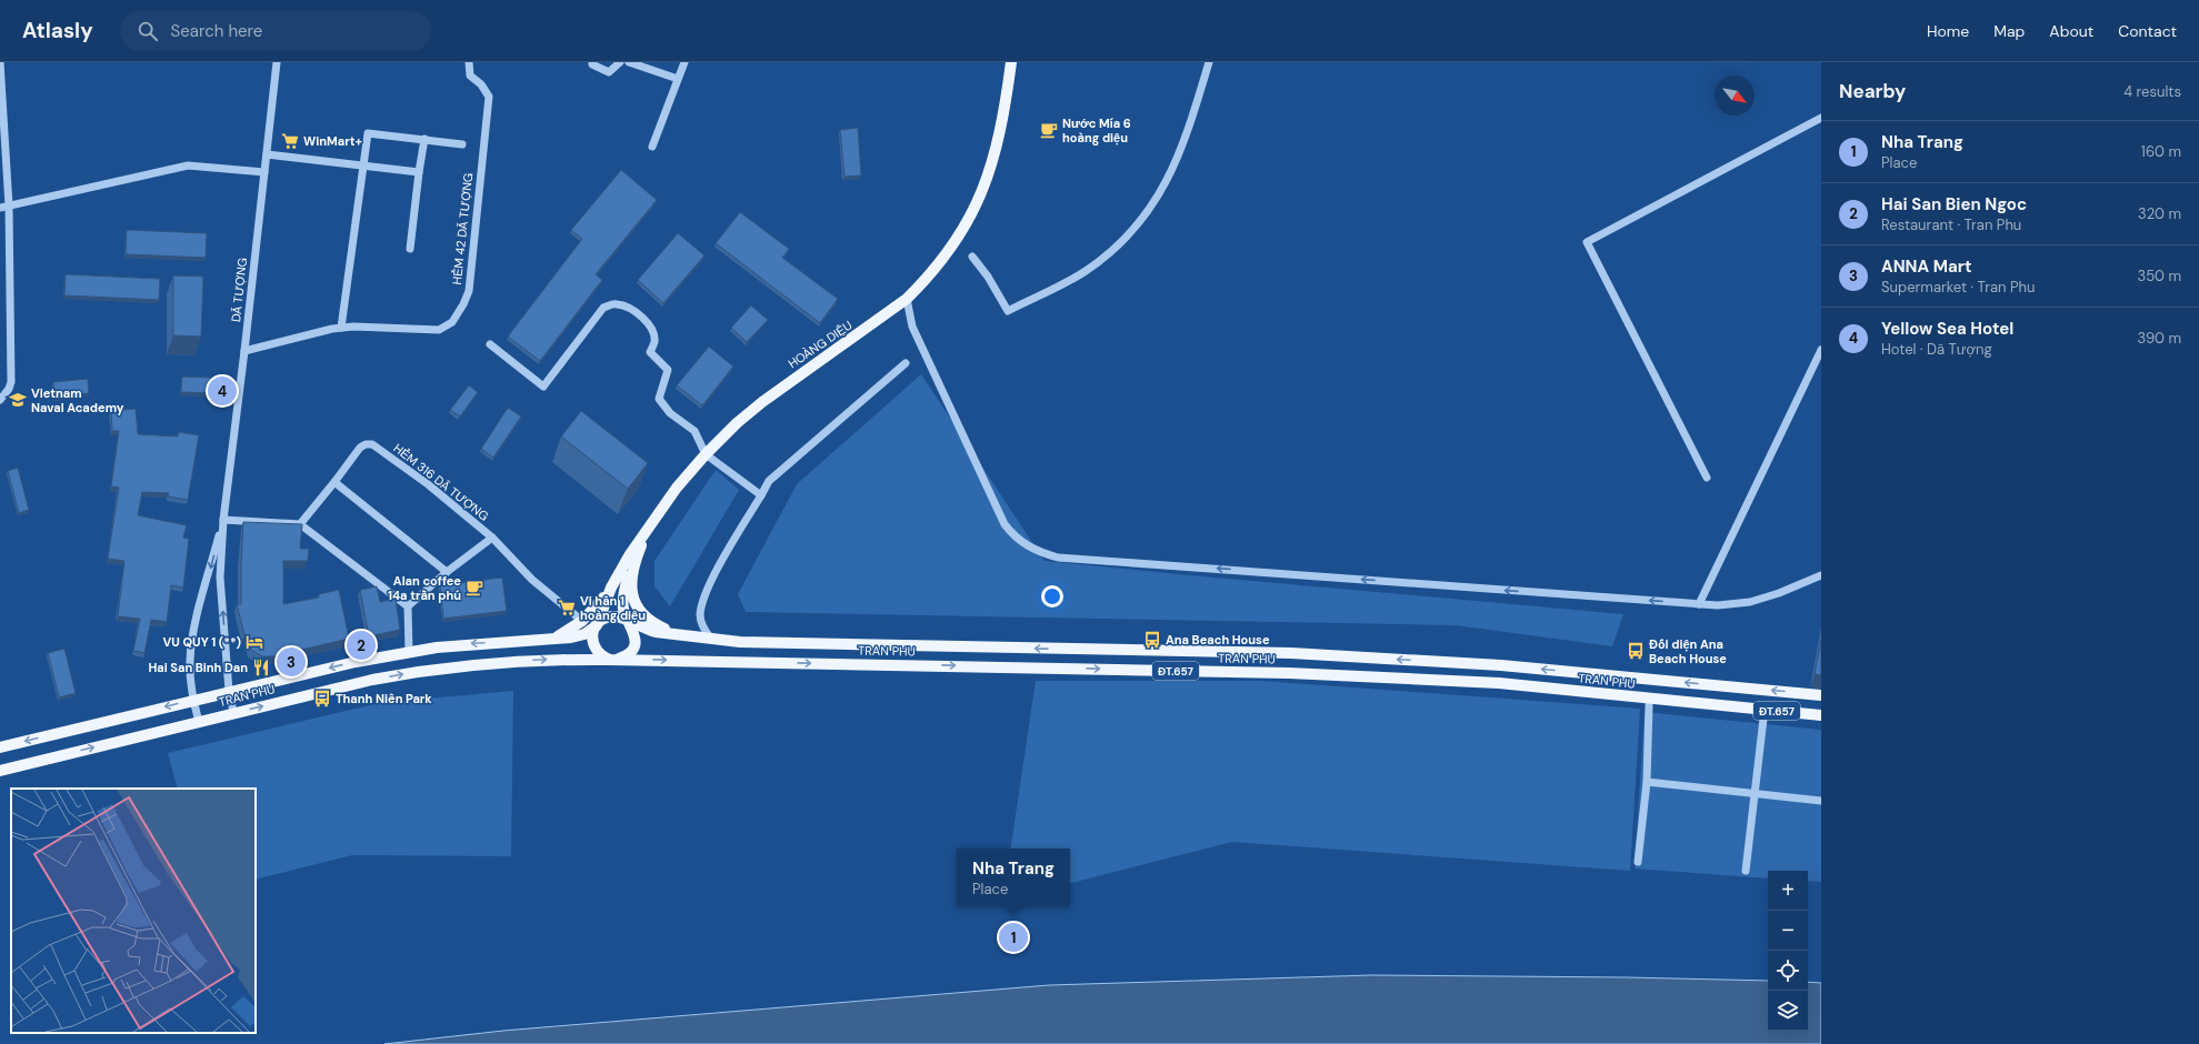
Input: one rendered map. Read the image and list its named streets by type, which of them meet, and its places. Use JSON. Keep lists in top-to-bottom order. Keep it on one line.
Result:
{"streets":{"main road":["HOÀNG DIỆU","TRAN PHU","ĐT.657"],"street":["HẺM 42 DÃ TƯỢNG","DÃ TƯỢNG","HẺM 316 DÃ TƯỢNG"]},"crossings":[["HẺM 42 DÃ TƯỢNG","DÃ TƯỢNG"],["DÃ TƯỢNG","TRAN PHU"],["HOÀNG DIỆU","TRAN PHU"],["HOÀNG DIỆU","ĐT.657"],["TRAN PHU","ĐT.657"]],"places":{"cafe":["Nước Mía 6 hoàng diệu","Alan coffee 14a trần phú"],"supermarket":["WinMart+","Vi hân 1 hoàng diệu"],"school or university":["Vietnam Naval Academy"],"bus stop":["Ana Beach House","Đối diện Ana Beach House","Thanh Niên Park"],"hotel":["VU QUY 1 (**)"],"restaurant":["Hai San Binh Dan"]},"north":"bottom right","page":{"header":"Atlasly","search":"Search here","nav":["Home","Map","About","Contact"],"heading":["Nearby","4 results"],"list":[{"mark":"1","name":"Nha Trang","note":"Place","value":"160 m"},{"mark":"2","name":"Hai San Bien Ngoc","note":"Restaurant · Tran Phu","value":"320 m"},{"mark":"3","name":"ANNA Mart","note":"Supermarket · Tran Phu","value":"350 m"},{"mark":"4","name":"Yellow Sea Hotel","note":"Hotel · Dã Tượng","value":"390 m"}],"pins":["4","2","3","1"],"popup":["Nha Trang","Place"],"map_buttons":["+","−"]}}
